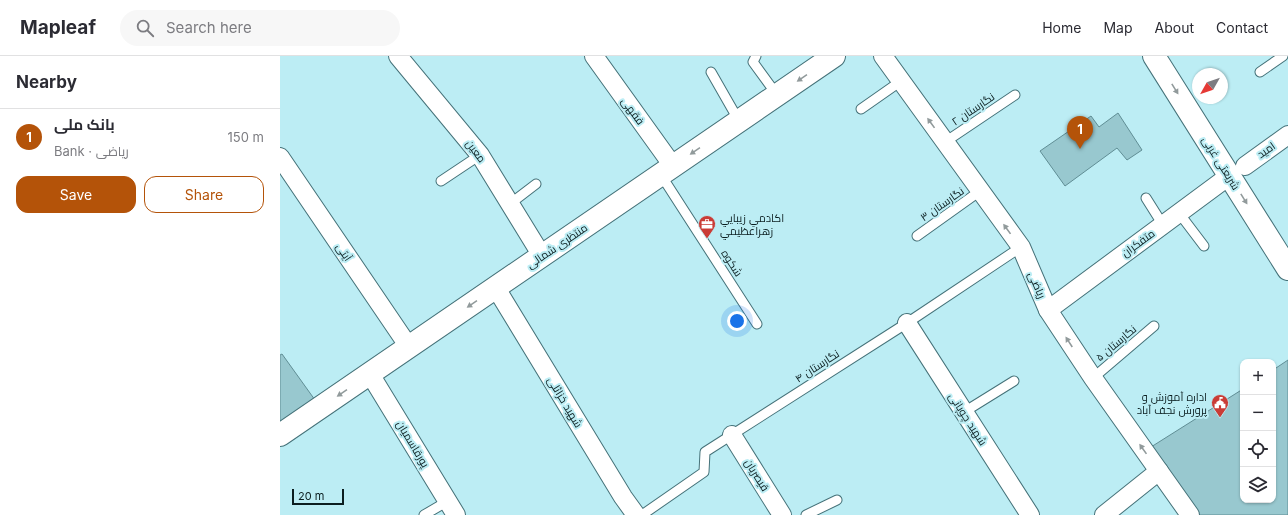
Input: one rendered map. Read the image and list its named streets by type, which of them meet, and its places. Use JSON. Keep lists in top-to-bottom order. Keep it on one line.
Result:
{"streets":{"main road":["شریعتی غربی","منتظری شمالی"],"street":["فقهی","امید","معین","متفکران","آیتی","ریاضی","شهید خزائلی","شهید چوپانی","پورقاسمیان","قیصریان"],"lane":["نگارستان ۲","نگارستان ۳","شکوه","نگارستان ۵","نگارستان ۴"]},"crossings":[["نگارستان ۲","ریاضی"],["فقهی","منتظری شمالی"],["فقهی","شکوه"],["امید","شریعتی غربی"],["امید","متفکران"],["معین","منتظری شمالی"],["شریعتی غربی","متفکران"],["نگارستان ۳","ریاضی"],["متفکران","ریاضی"],["منتظری شمالی","آیتی"],["منتظری شمالی","شکوه"],["منتظری شمالی","شهید خزائلی"],["منتظری شمالی","پورقاسمیان"],["ریاضی","نگارستان ۵"],["ریاضی","نگارستان ۴"],["نگارستان ۴","شهید چوپانی"],["نگارستان ۴","قیصریان"]],"one_way":["شریعتی غربی","منتظری شمالی","ریاضی"],"places":{"office":["اكادمي زيبايي زهراعظيمي"],"public building":["اداره آموزش و پرورش نجف آباد"]},"scale_bar":"20 m","north":"bottom left","page":{"header":"Mapleaf","search":"Search here","nav":["Home","Map","About","Contact"],"heading":"Nearby","list":[{"mark":"1","name":"بانک ملی","note":"Bank · ریاضی","value":"150 m"}],"pins":"1","buttons":["Save","Share"],"map_buttons":["+","−"],"scale":"20 m"}}
